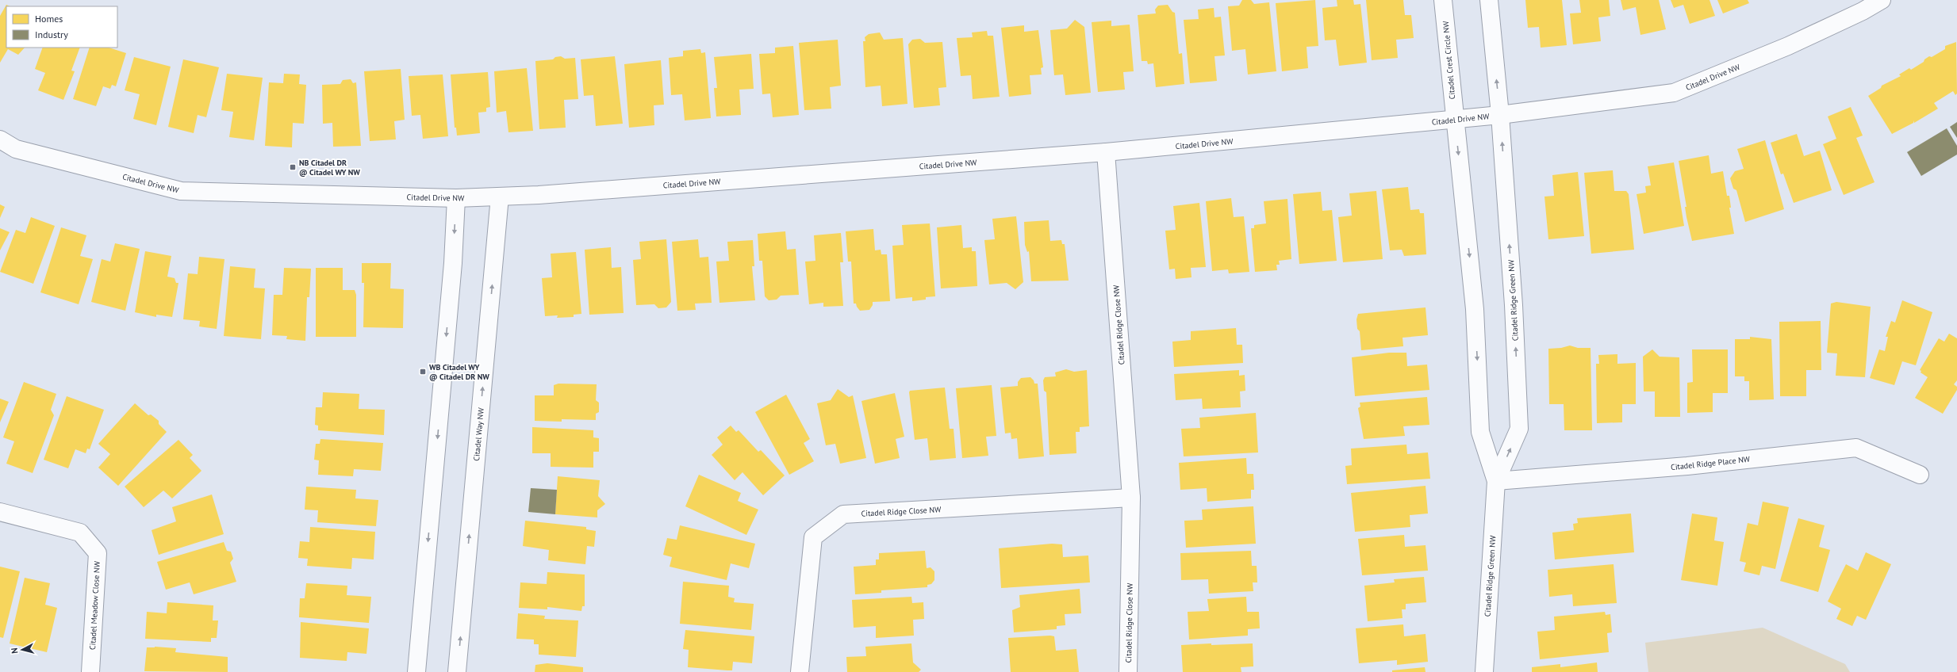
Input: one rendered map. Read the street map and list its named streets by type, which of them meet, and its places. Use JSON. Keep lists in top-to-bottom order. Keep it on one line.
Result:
{"streets":{"street":["Citadel Crest Circle NW","Citadel Drive NW","Citadel Ridge Green NW","Citadel Ridge Close NW","Citadel Way NW","Citadel Ridge Place NW","Citadel Meadow Close NW"]},"crossings":[["Citadel Crest Circle NW","Citadel Drive NW"],["Citadel Crest Circle NW","Citadel Ridge Green NW"],["Citadel Drive NW","Citadel Ridge Green NW"],["Citadel Drive NW","Citadel Ridge Close NW"],["Citadel Drive NW","Citadel Way NW"],["Citadel Ridge Green NW","Citadel Ridge Place NW"]],"places":{"transit":["NB Citadel DR @ Citadel WY NW","WB Citadel WY @ Citadel DR NW"]},"legend":["Homes","Industry"],"north":"left"}
